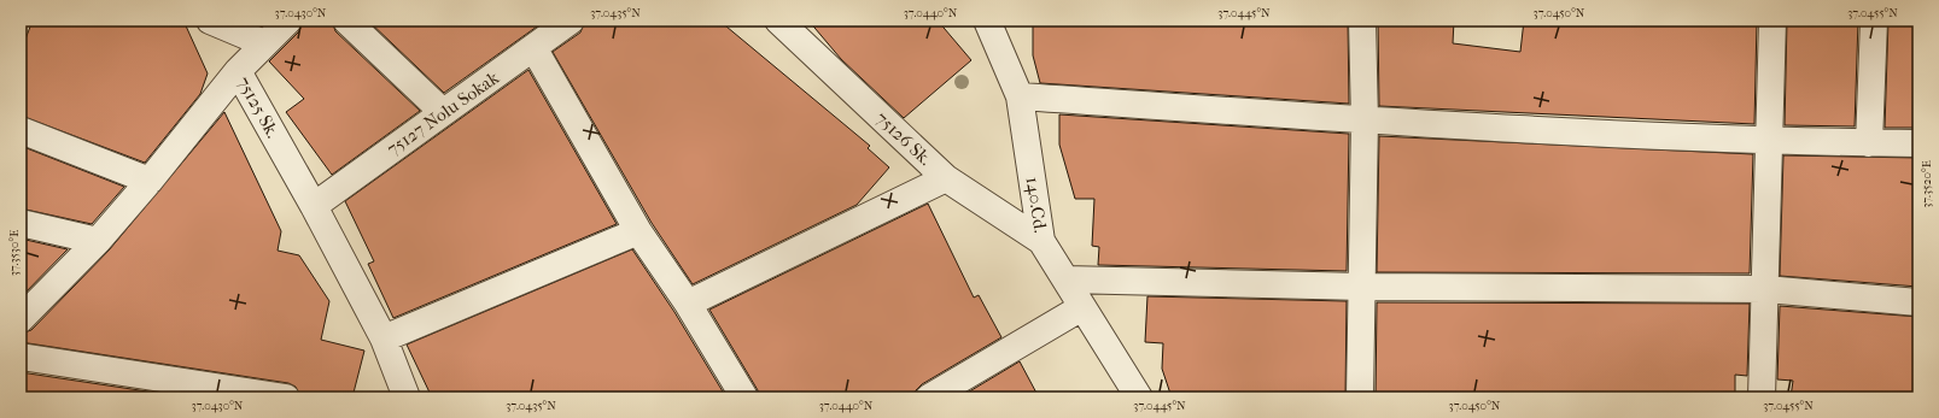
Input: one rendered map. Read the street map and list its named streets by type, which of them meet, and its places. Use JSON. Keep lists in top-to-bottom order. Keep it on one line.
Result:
{"streets":{"street":["75125 Sk.","75127 Nolu Sokak","75126 Sk.","140.Cd."]},"crossings":[["75125 Sk.","75127 Nolu Sokak"],["75126 Sk.","140.Cd."]],"coordinates":["37.0430°N","37.0435°N","37.0440°N","37.0445°N","37.0450°N","37.0455°N","37.3520°E","37.3530°E"]}
